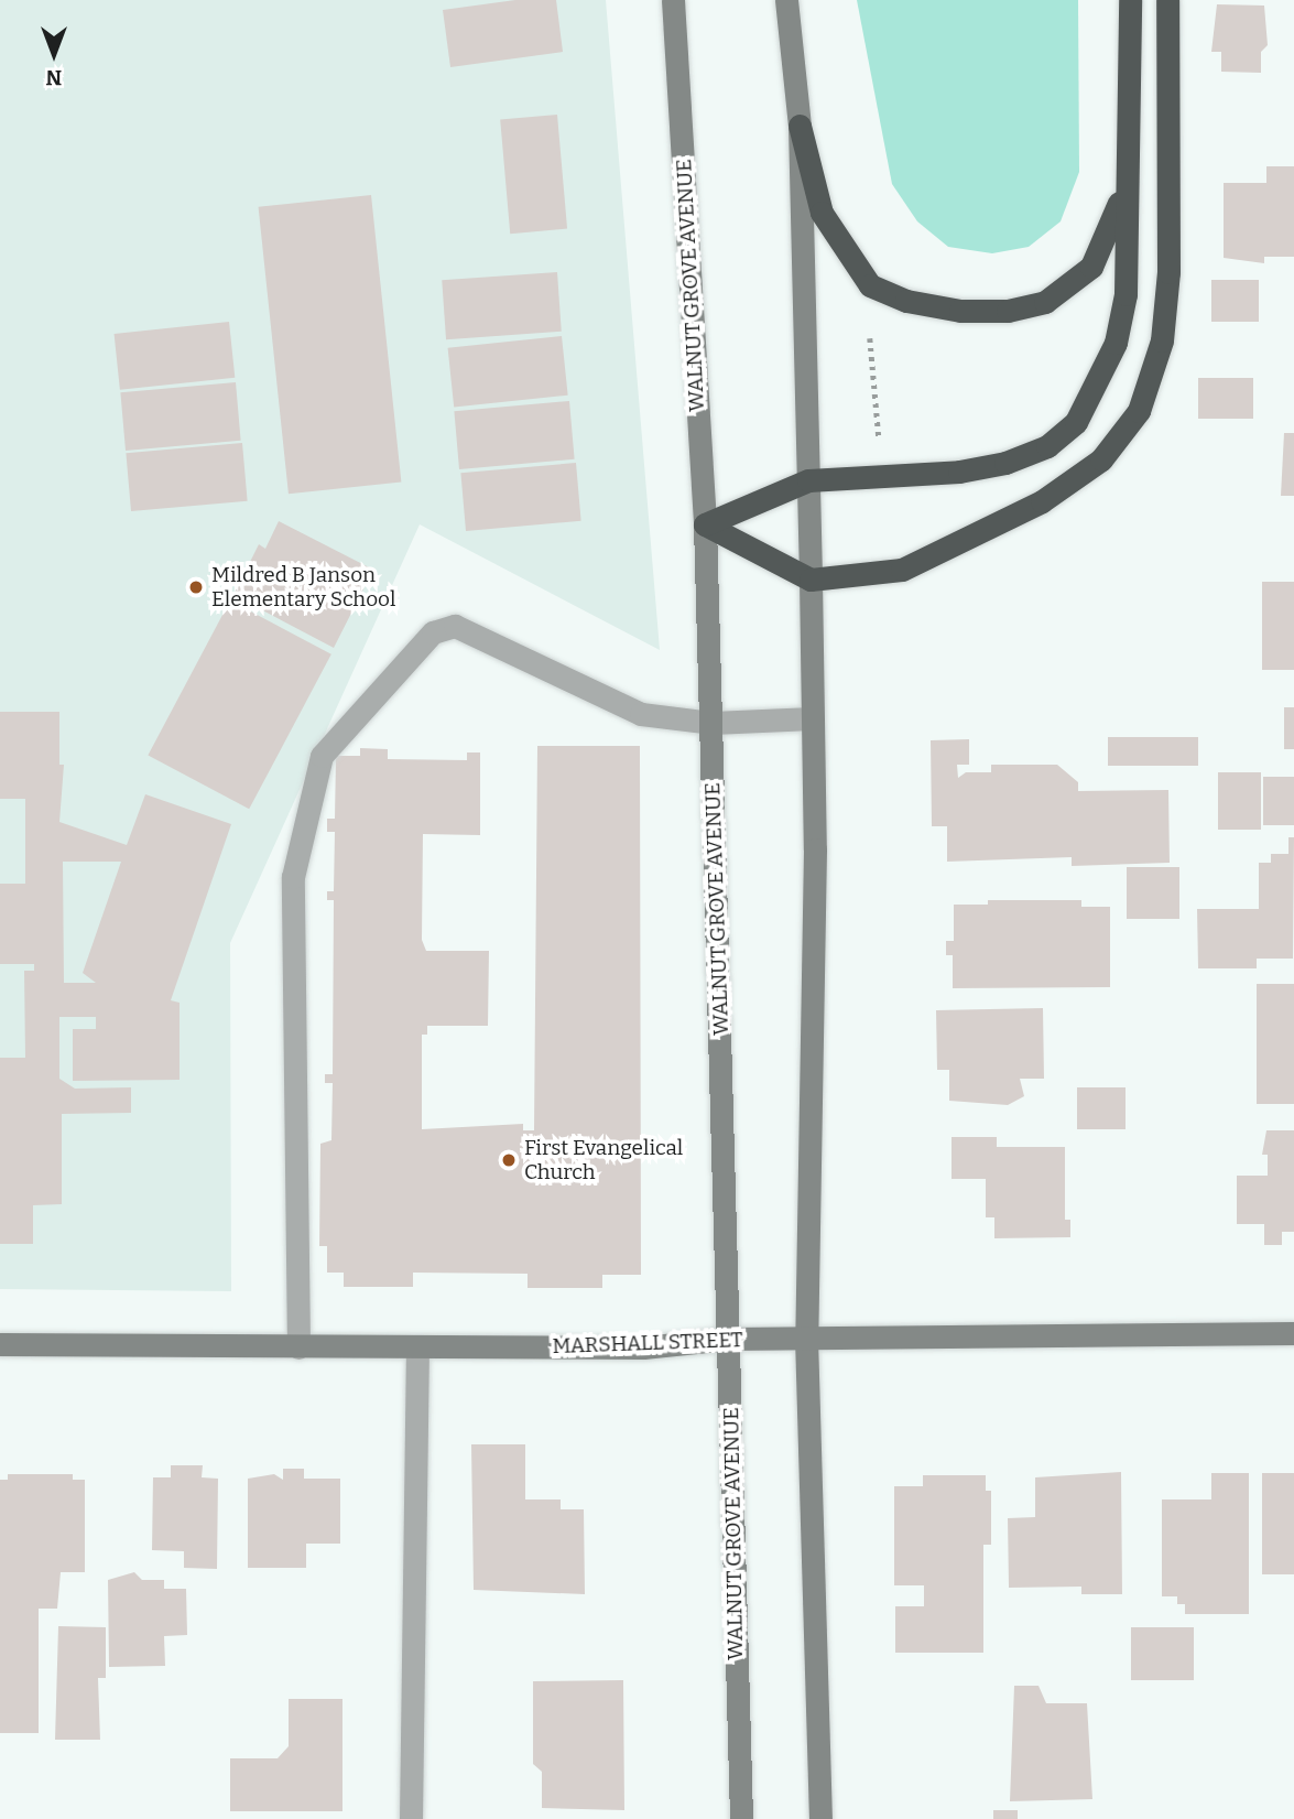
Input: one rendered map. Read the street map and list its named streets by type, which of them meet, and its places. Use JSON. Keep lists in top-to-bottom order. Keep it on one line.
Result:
{"streets":{"main road":["WALNUT GROVE AVENUE","MARSHALL STREET"]},"crossings":[["WALNUT GROVE AVENUE","MARSHALL STREET"]],"places":["Mildred B Janson Elementary School","First Evangelical Church"],"north":"bottom"}
